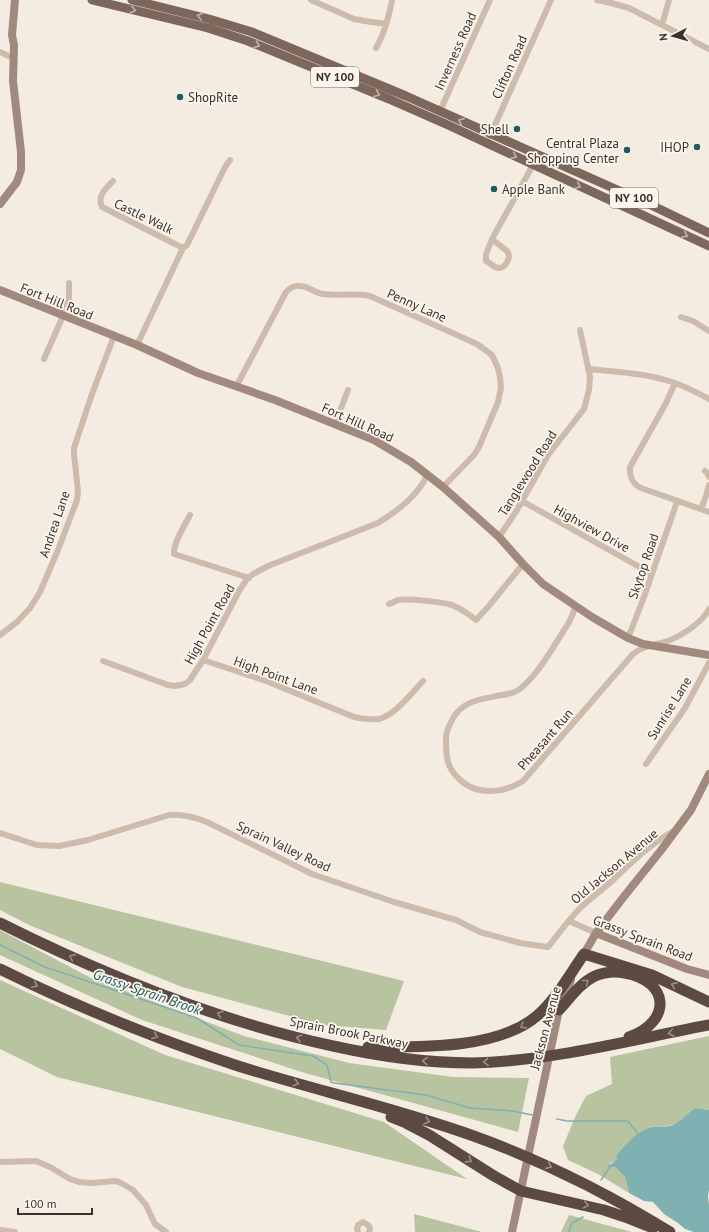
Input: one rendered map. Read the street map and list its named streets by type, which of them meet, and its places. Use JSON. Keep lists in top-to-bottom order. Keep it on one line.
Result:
{"streets":{"highway":["Sprain Brook Parkway"],"main road":["NY 100"],"street":["Inverness Road","Clifton Road","Castle Walk","Fort Hill Road","Penny Lane","Tanglewood Road","Andrea Lane","Highview Drive","Skytop Road","High Point Road","High Point Lane","Sunrise Lane","Pheasant Run","Sprain Valley Road","Old Jackson Avenue","Grassy Sprain Road","Jackson Avenue"]},"crossings":[["Inverness Road","NY 100"],["Clifton Road","NY 100"],["Castle Walk","Fort Hill Road"],["Fort Hill Road","Penny Lane"],["Fort Hill Road","Tanglewood Road"],["Fort Hill Road","Andrea Lane"],["Fort Hill Road","Skytop Road"],["Fort Hill Road","High Point Road"],["Fort Hill Road","Pheasant Run"],["Tanglewood Road","Highview Drive"],["Highview Drive","Skytop Road"],["High Point Road","High Point Lane"],["Sprain Valley Road","Old Jackson Avenue"],["Sprain Valley Road","Grassy Sprain Road"],["Old Jackson Avenue","Grassy Sprain Road"],["Old Jackson Avenue","Jackson Avenue"],["Grassy Sprain Road","Jackson Avenue"]],"water":["Grassy Sprain Brook"],"places":["ShopRite","Shell","IHOP","Central Plaza Shopping Center","Apple Bank"],"scale_bar":"100 m","north":"left"}
